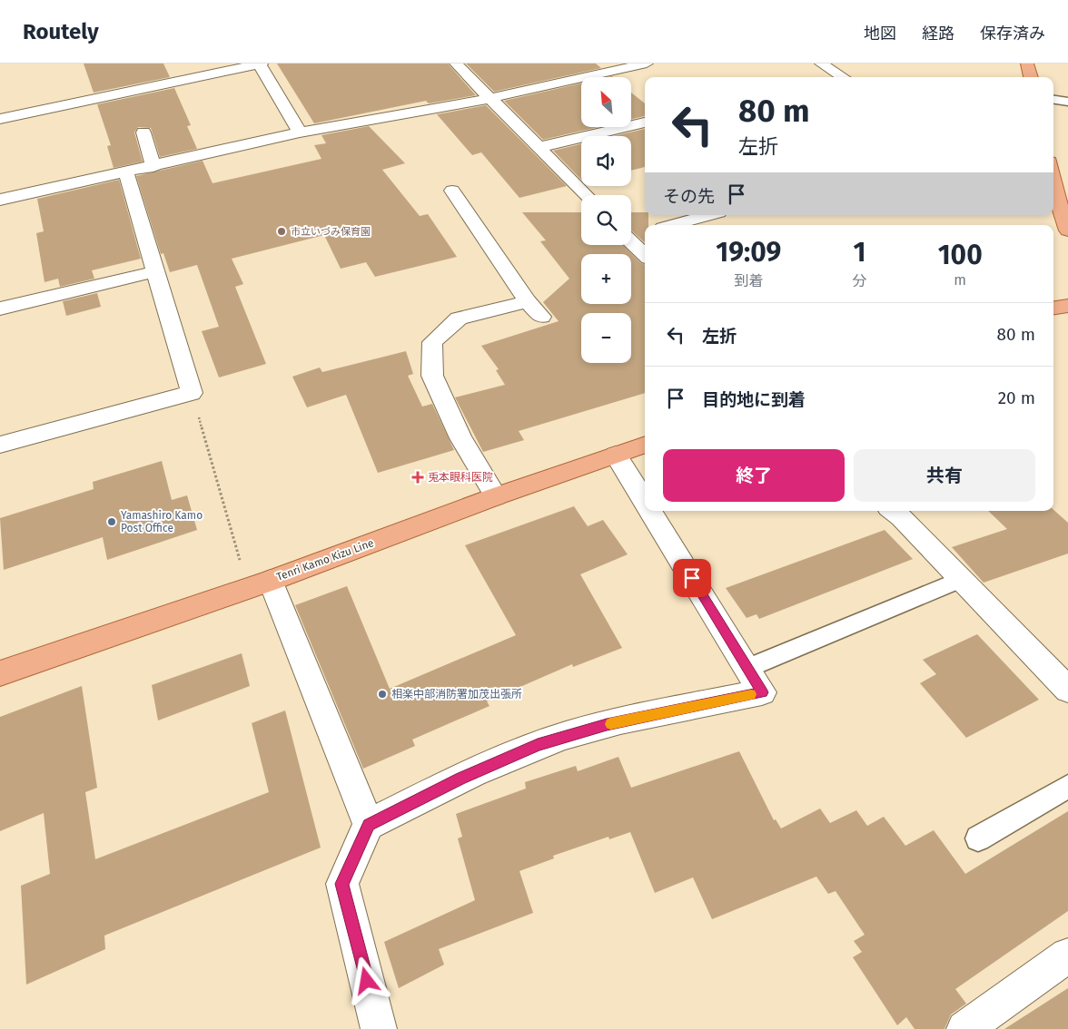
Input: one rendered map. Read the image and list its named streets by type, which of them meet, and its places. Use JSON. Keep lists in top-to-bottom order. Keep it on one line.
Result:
{"streets":{"main road":["Tenri Kamo Kizu Line"]},"places":{"other":["市立いづみ保育園","Yamashiro Kamo Post Office","相楽中部消防署加茂出張所"],"health":["兎本眼科医院"]},"north":"top left","page":{"header":"Routely","nav":["地図","経路","保存済み"],"map_buttons":["+","−"],"turn":["80 m","左折"],"then":"その先","eta":["19:09","到着","1","分","100","m"],"list":[{"name":"左折","value":"80 m"},{"name":"目的地に到着","value":"20 m"}],"buttons":["終了","共有"]}}
